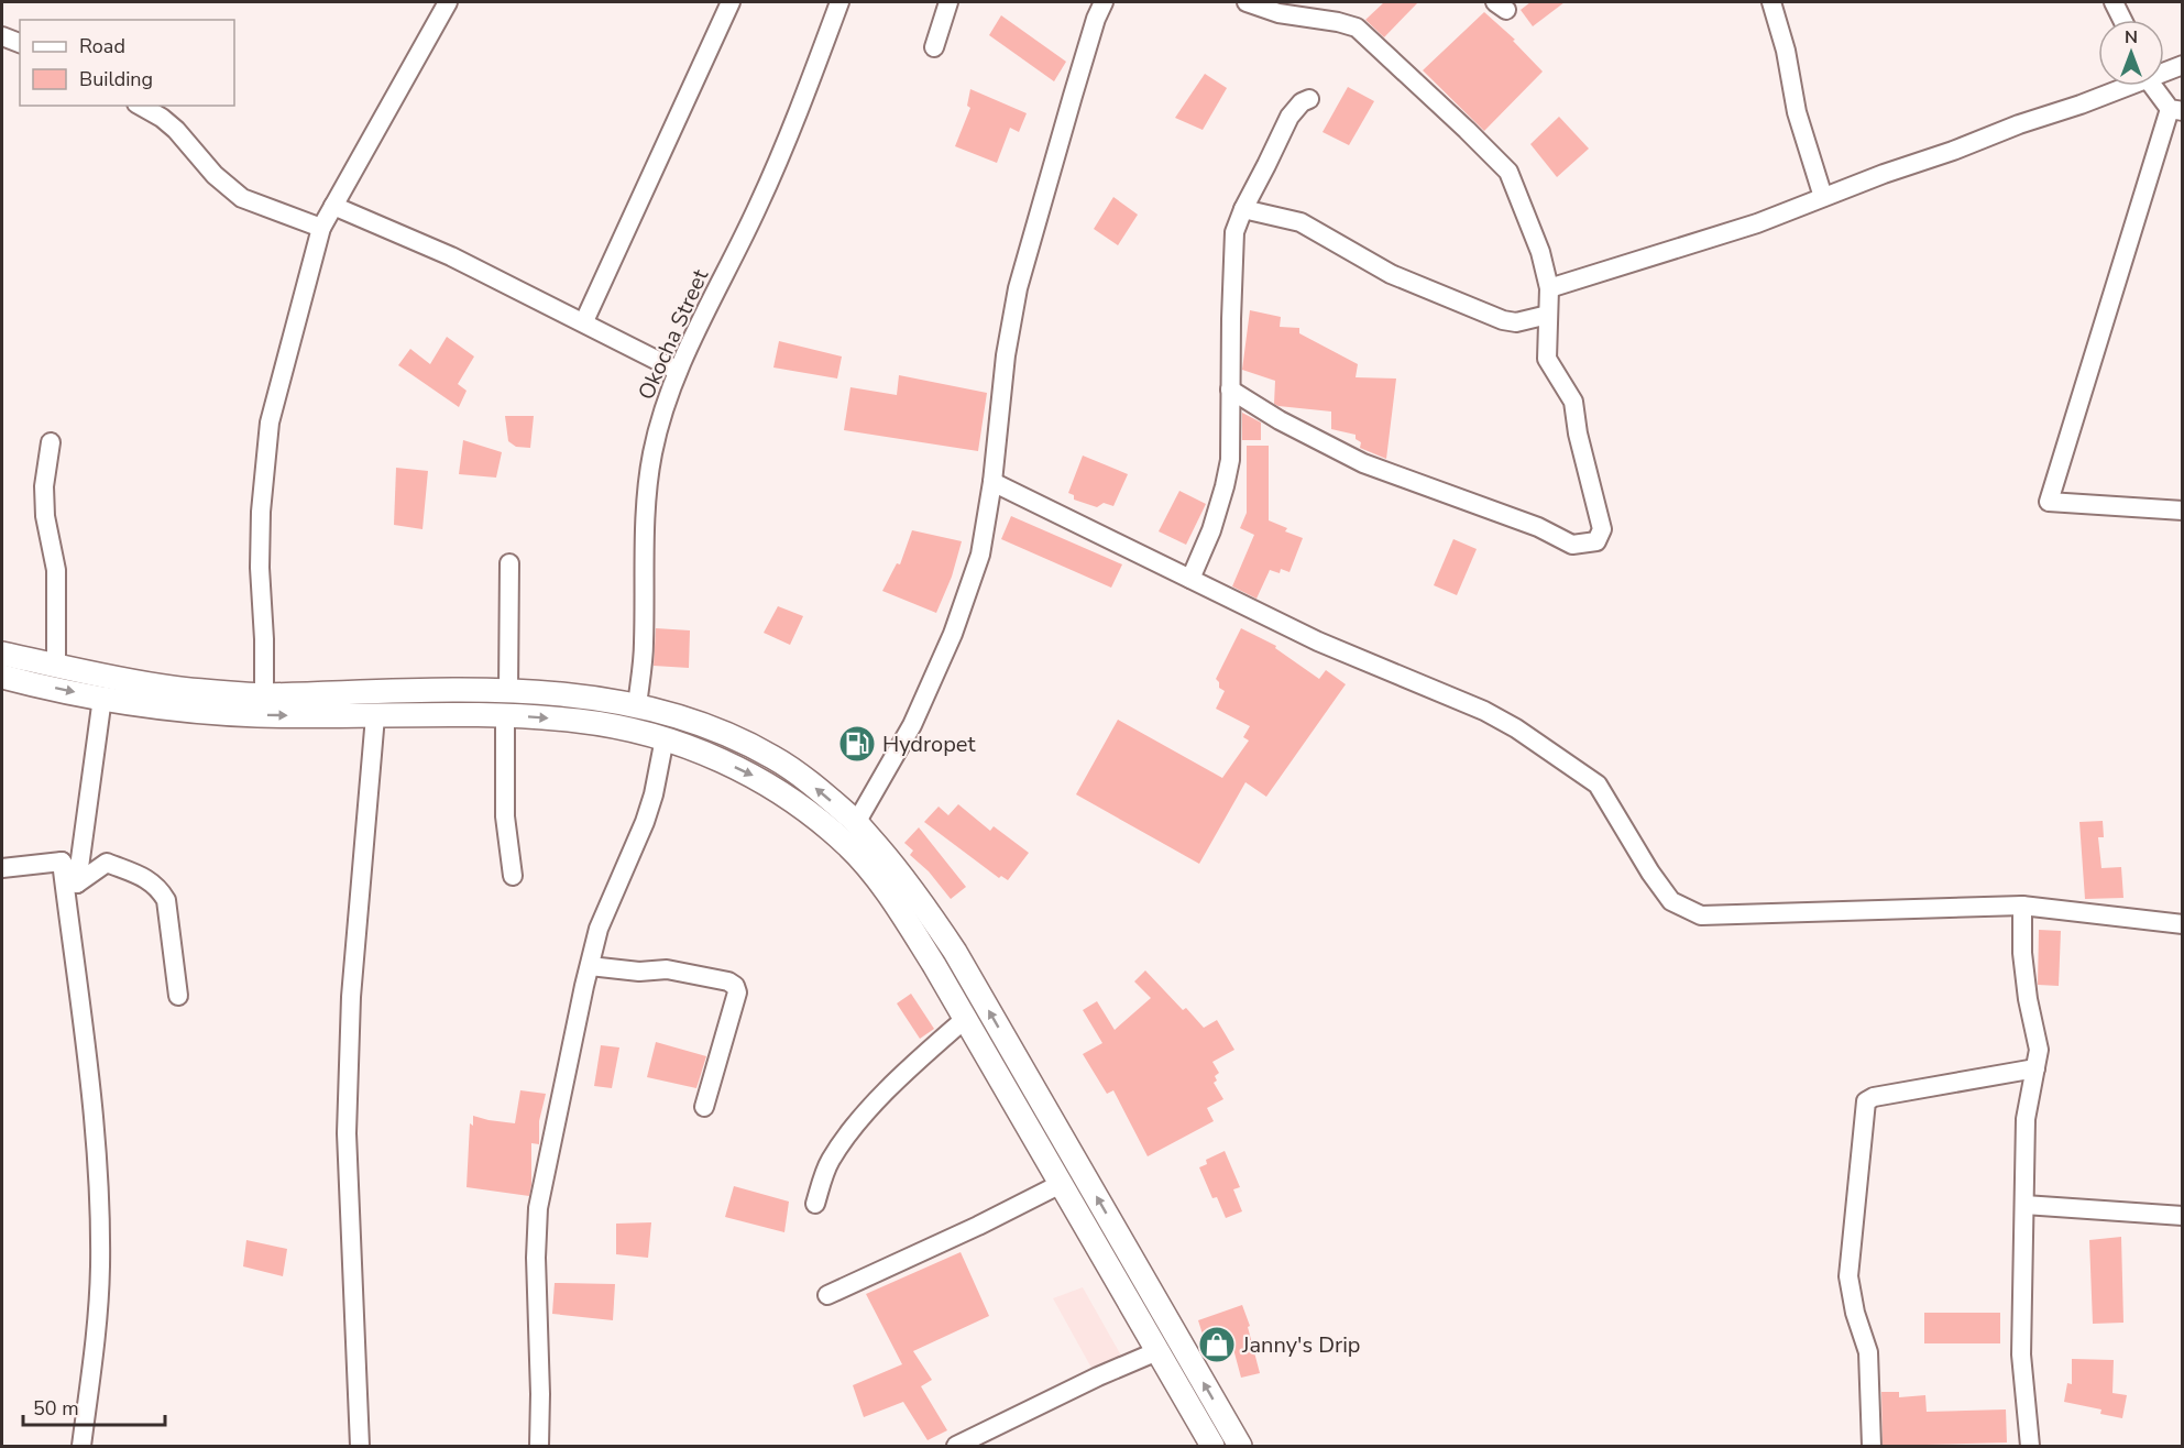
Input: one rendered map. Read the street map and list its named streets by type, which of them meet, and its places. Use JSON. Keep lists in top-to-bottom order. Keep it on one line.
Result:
{"streets":{"street":["Okocha Street"]},"places":{"fuel station":["Hydropet"],"shop":["Janny's Drip"]},"legend":["Road","Building"],"scale_bar":"50 m","north":"top"}
